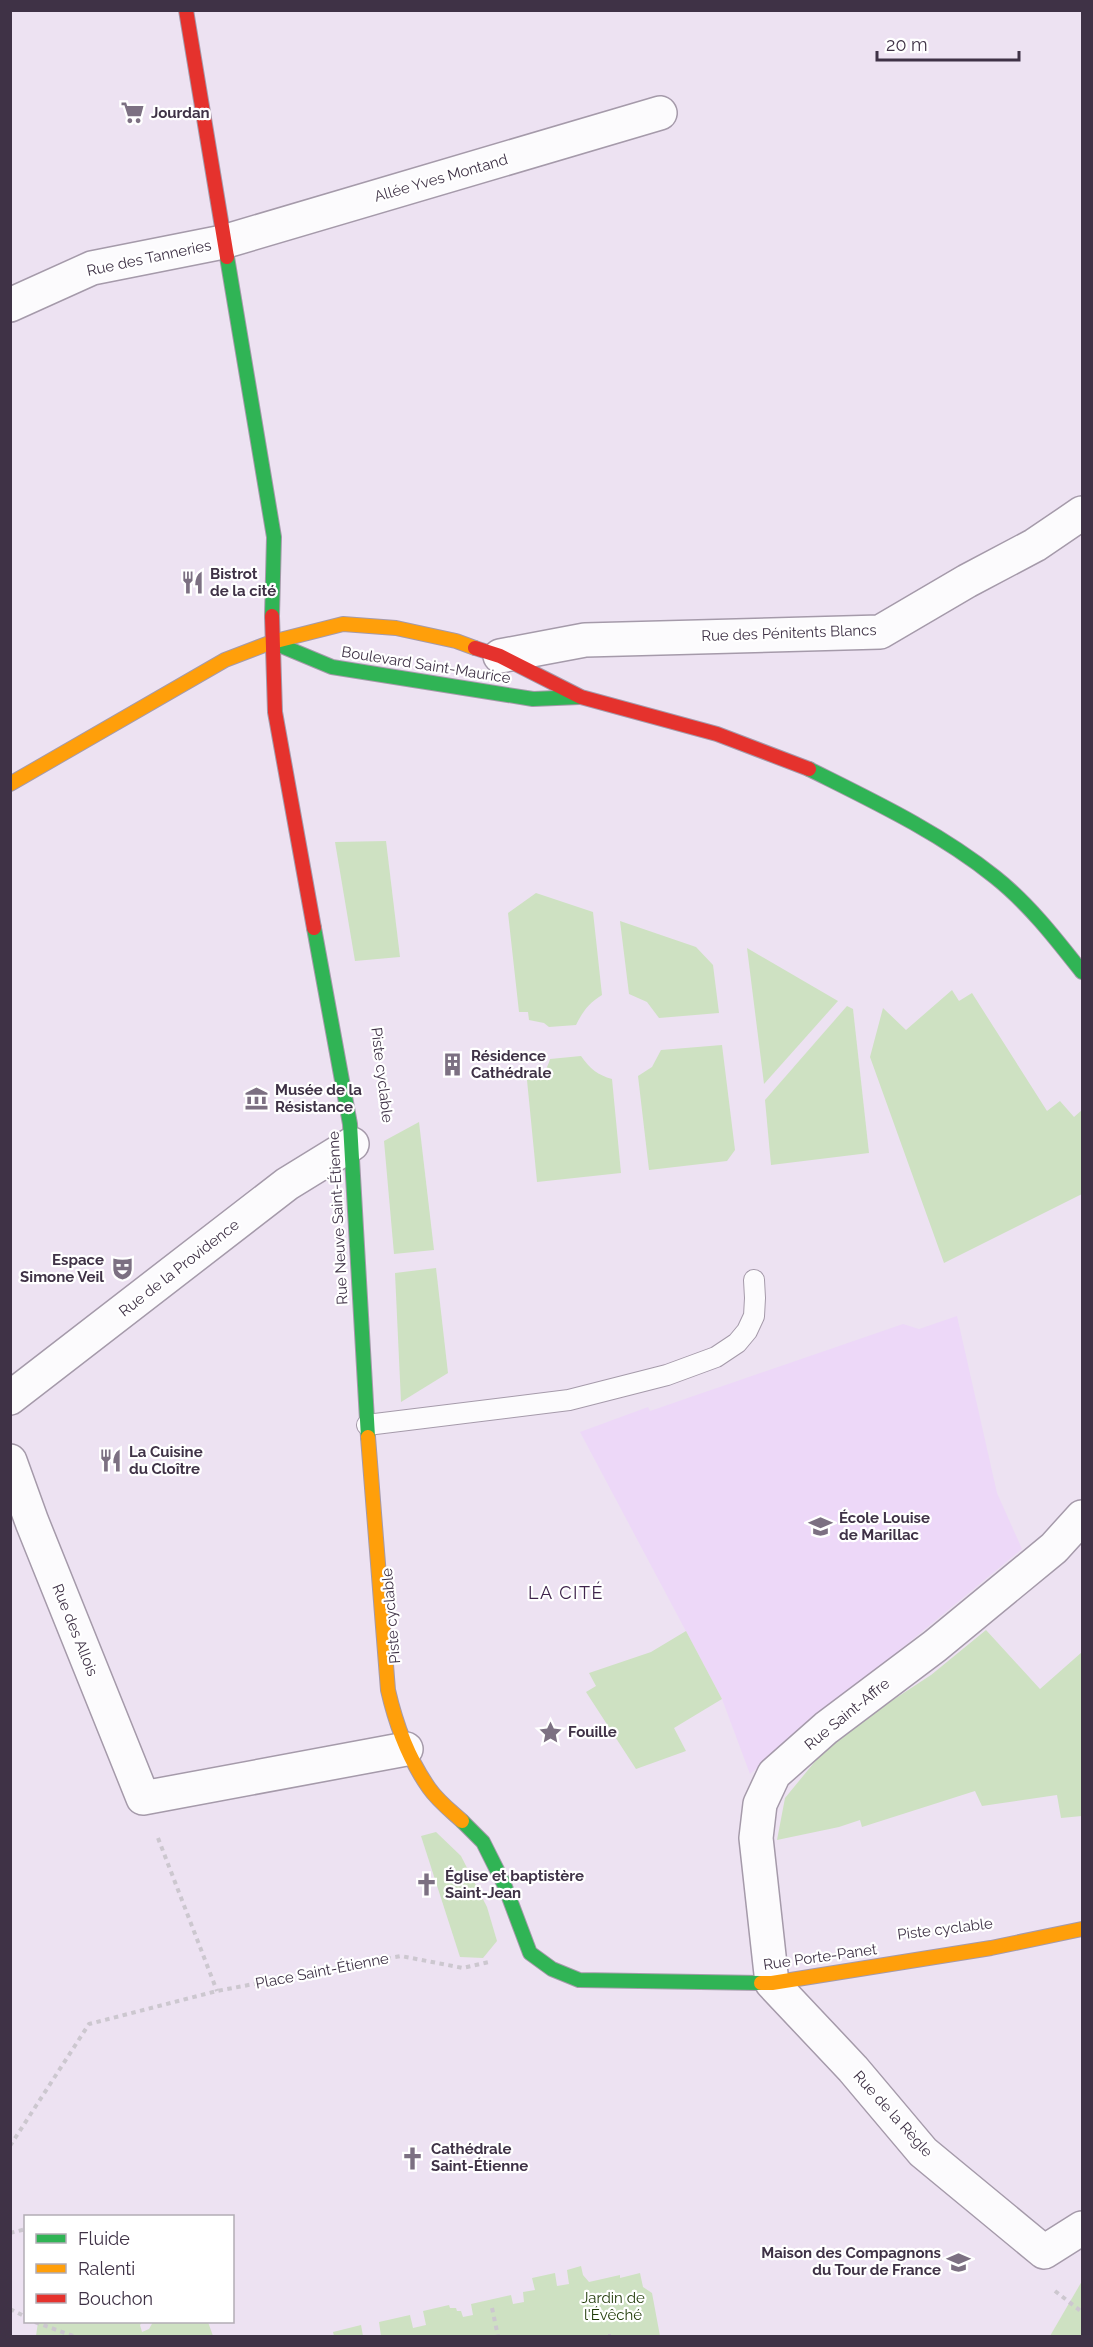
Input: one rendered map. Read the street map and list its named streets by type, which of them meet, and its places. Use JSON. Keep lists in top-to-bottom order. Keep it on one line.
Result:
{"streets":{"street":["Allée Yves Montand","Rue des Tanneries","Rue des Pénitents Blancs","Boulevard Saint-Maurice","Rue Neuve Saint-Étienne","Rue de la Providence","Rue des Allois","Rue Saint-Affre","Rue Porte-Panet","Rue de la Règle"],"path":["Place Saint-Étienne"]},"crossings":[["Allée Yves Montand","Rue des Tanneries"],["Allée Yves Montand","Rue Neuve Saint-Étienne"],["Rue des Tanneries","Rue Neuve Saint-Étienne"],["Rue des Pénitents Blancs","Boulevard Saint-Maurice"],["Boulevard Saint-Maurice","Rue Neuve Saint-Étienne"],["Rue Neuve Saint-Étienne","Rue de la Providence"],["Rue Saint-Affre","Rue Porte-Panet"],["Rue Saint-Affre","Rue de la Règle"],["Rue Porte-Panet","Place Saint-Étienne"],["Rue Porte-Panet","Rue de la Règle"]],"districts":["LA CITÉ"],"parks":["Jardin de l'Évêché"],"places":{"supermarket":["Jourdan"],"restaurant":["Bistrot de la cité","La Cuisine du Cloître"],"building":["Résidence Cathédrale"],"museum":["Musée de la Résistance"],"theatre":["Espace Simone Veil"],"school or university":["École Louise de Marillac","Maison des Compagnons du Tour de France"],"place":["Fouille"],"church":["Église et baptistère Saint-Jean","Cathédrale Saint-Étienne"]},"legend":["Fluide","Ralenti","Bouchon"],"scale_bar":"20 m"}
